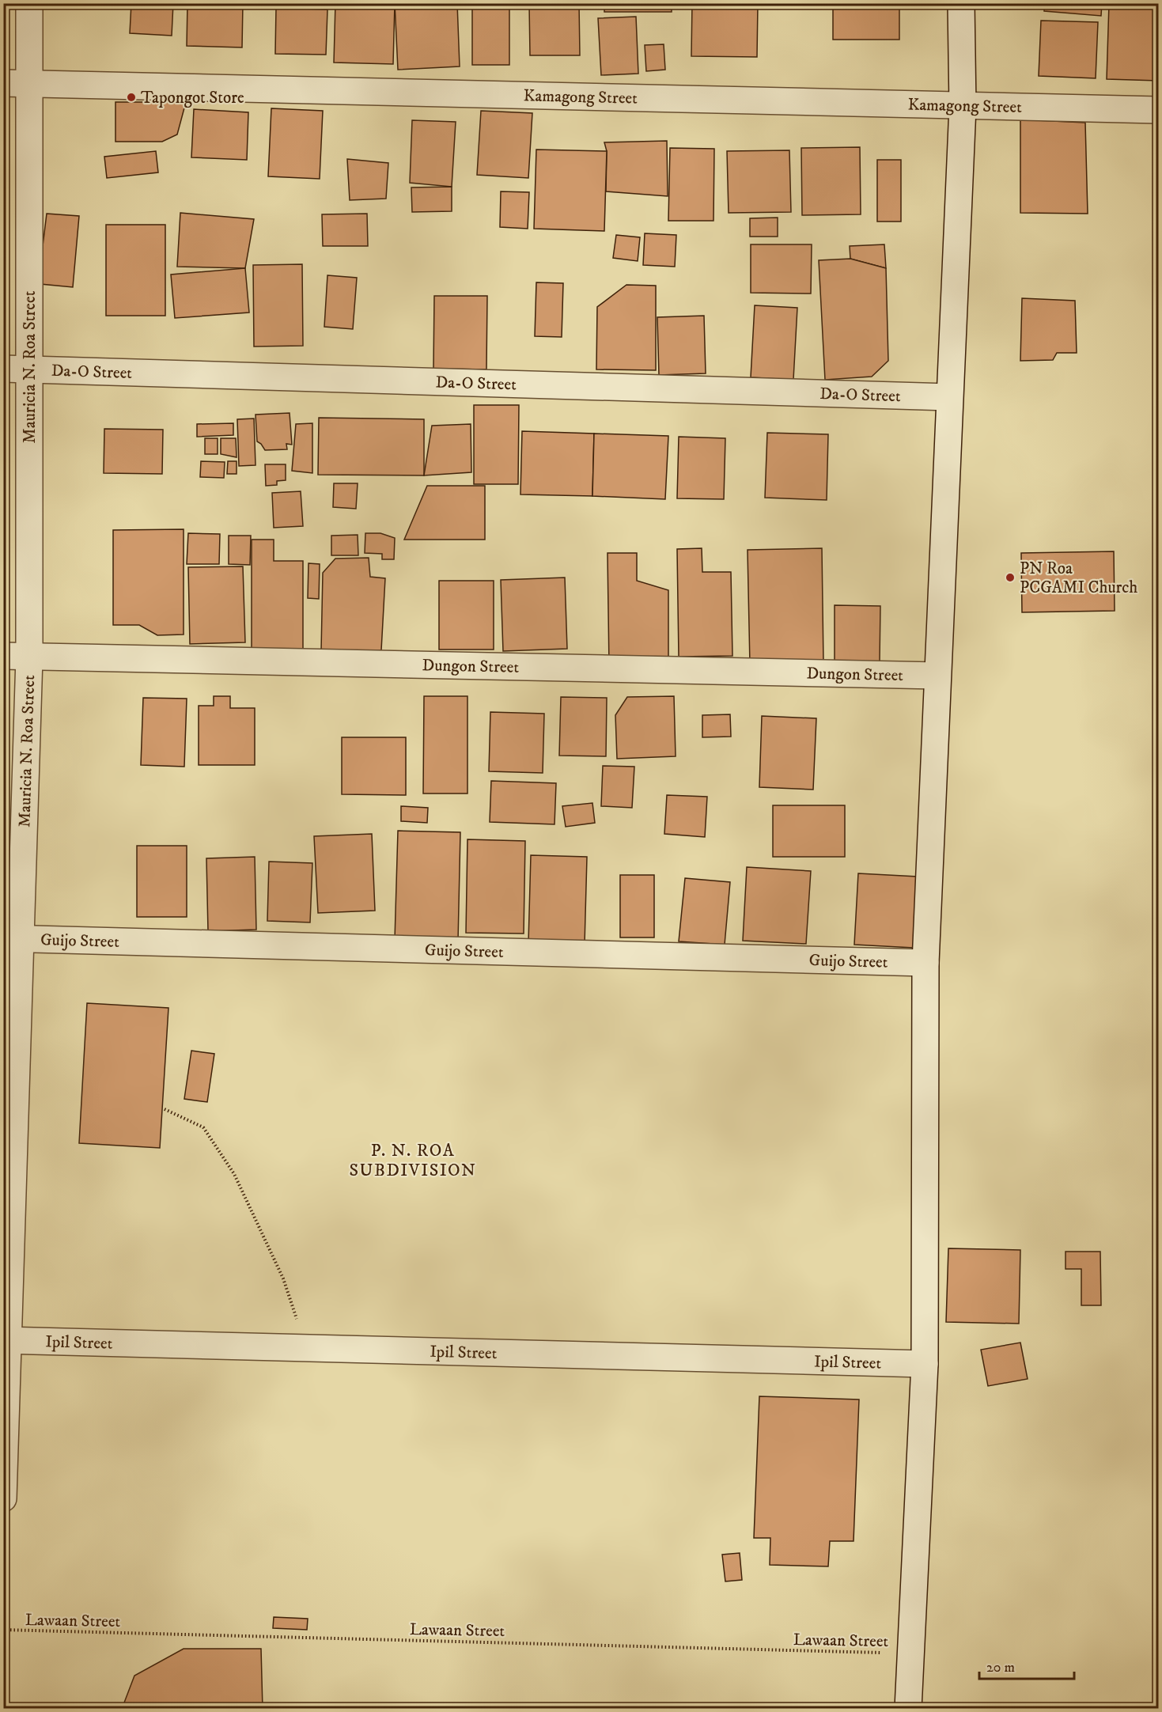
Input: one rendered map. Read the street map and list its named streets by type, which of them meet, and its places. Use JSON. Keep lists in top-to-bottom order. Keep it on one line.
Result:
{"streets":{"street":["Kamagong Street","Mauricia N. Roa Street","Da-O Street","Dungon Street","Guijo Street","Ipil Street"],"path":["Lawaan Street"]},"crossings":[["Kamagong Street","Mauricia N. Roa Street"],["Mauricia N. Roa Street","Da-O Street"],["Mauricia N. Roa Street","Dungon Street"],["Mauricia N. Roa Street","Guijo Street"],["Mauricia N. Roa Street","Ipil Street"]],"districts":["P. N. ROA SUBDIVISION"],"places":["Tapongot Store","PN Roa PCGAMI Church"],"scale_bar":"20 m"}
